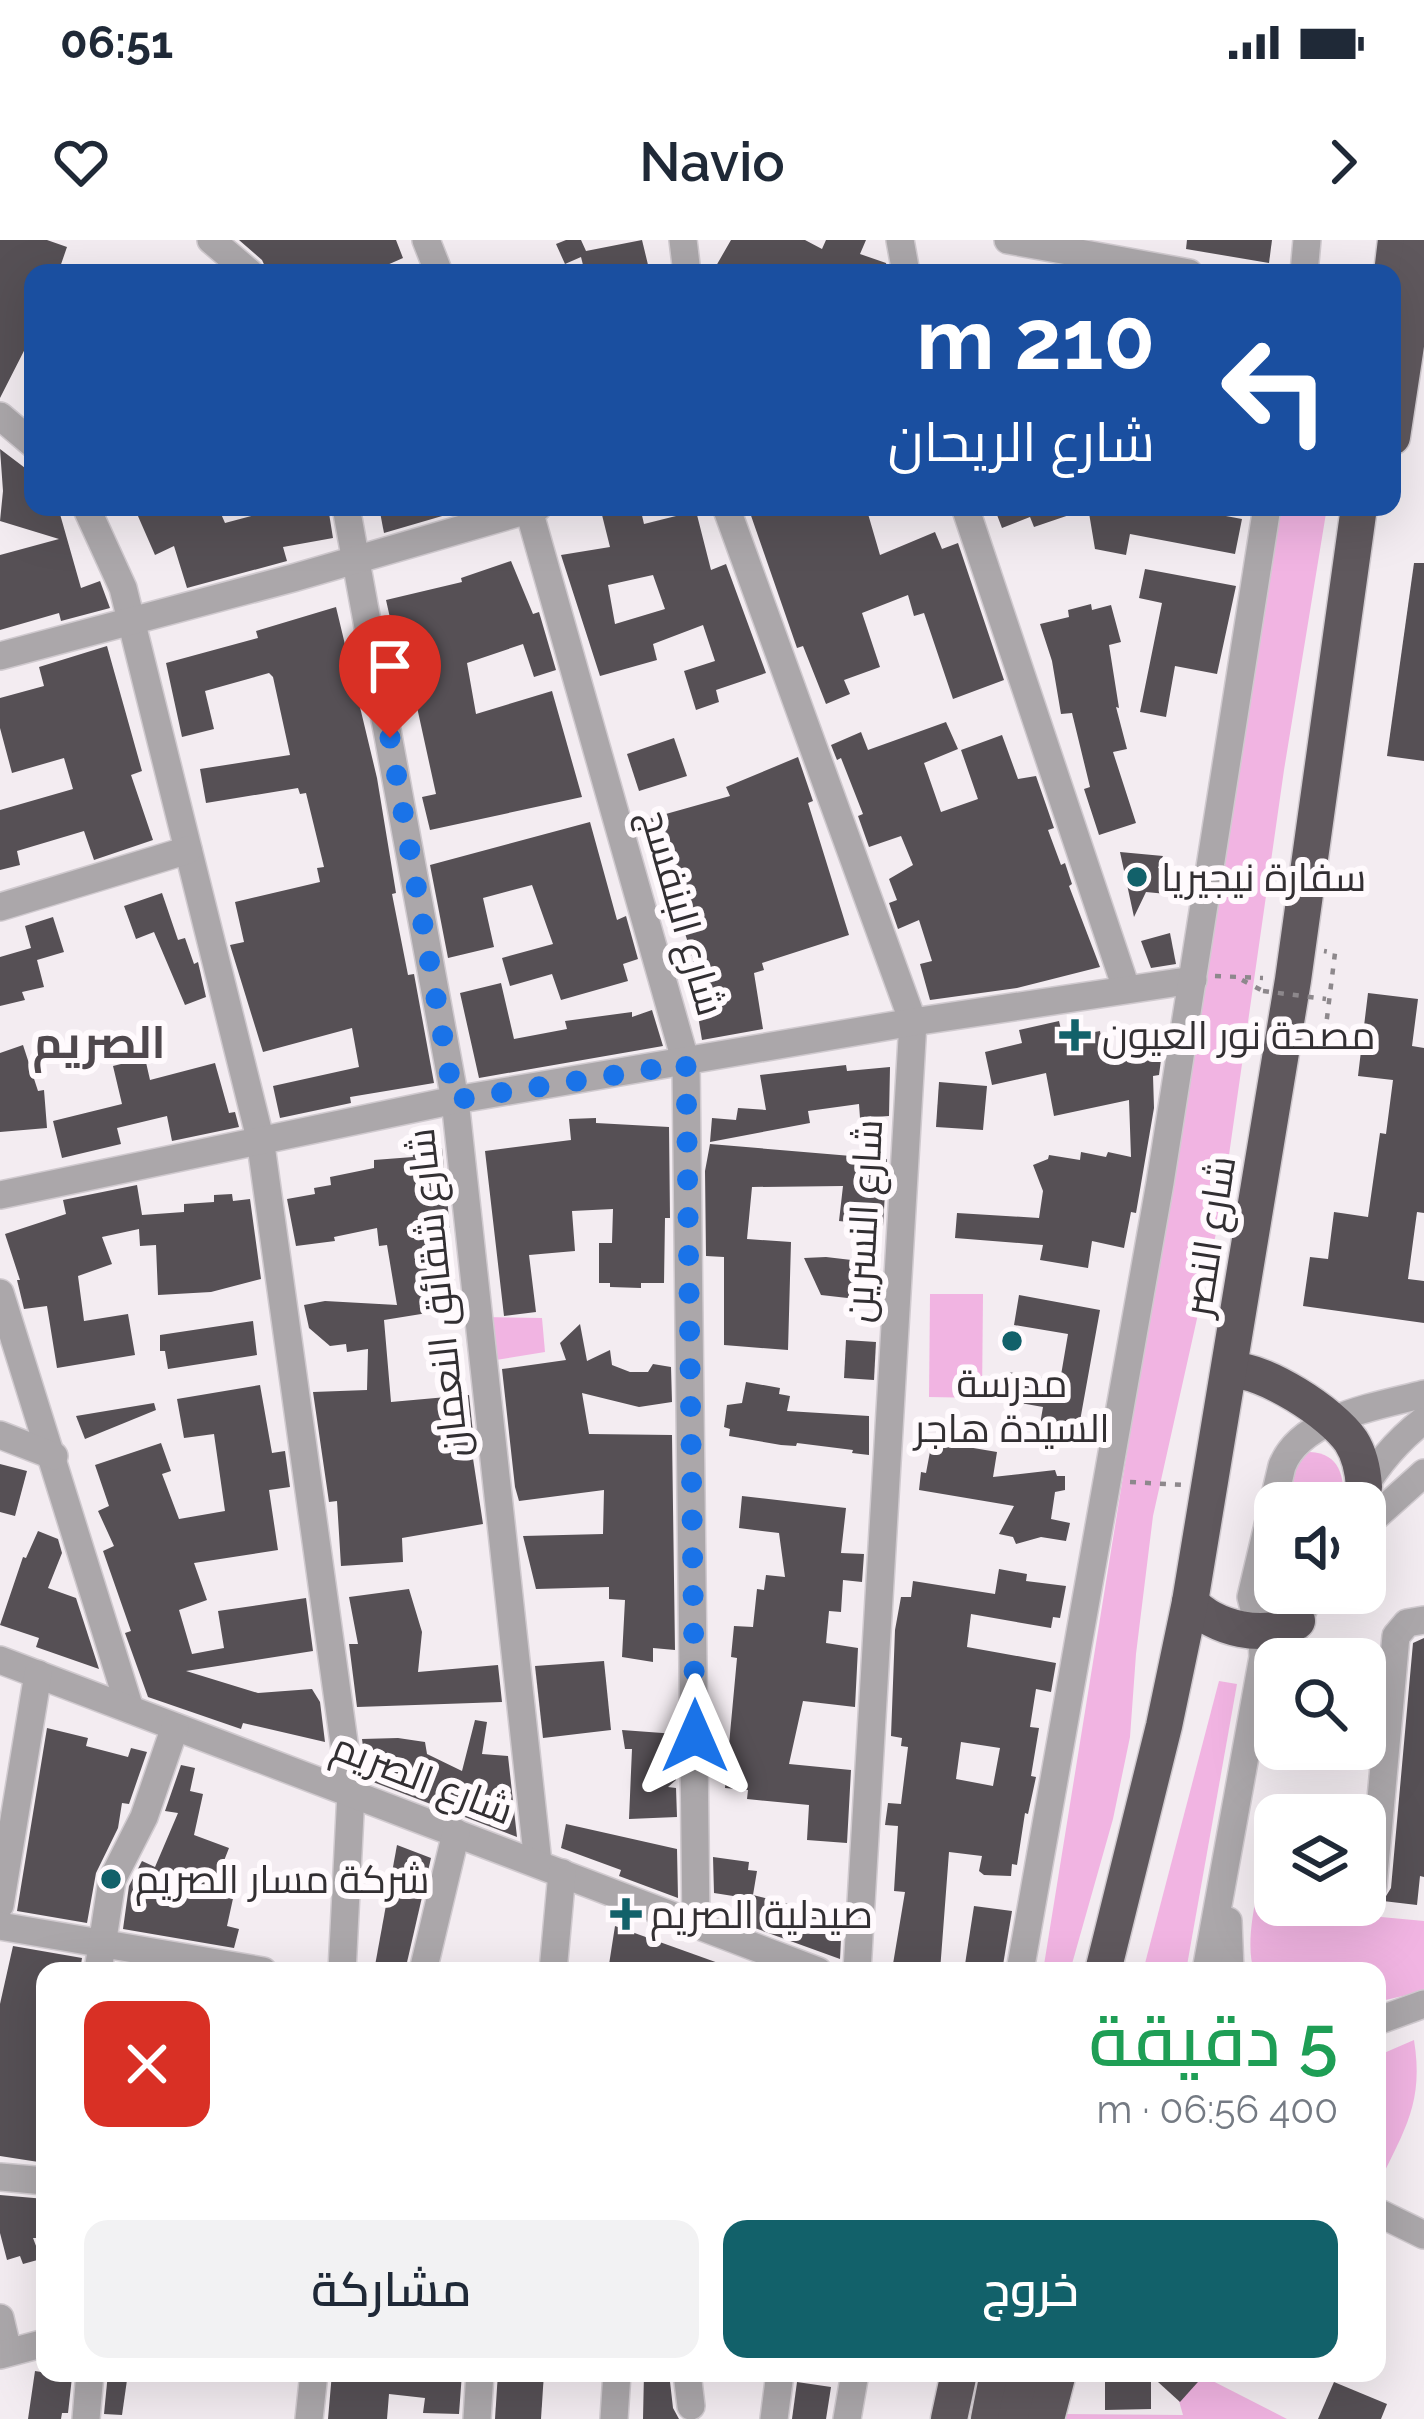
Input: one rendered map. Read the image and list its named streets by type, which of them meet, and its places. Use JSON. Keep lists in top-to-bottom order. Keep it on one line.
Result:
{"streets":{"highway":["شارع النصر"],"street":["شارع البنفسج","شارع النسرين","شارع شقائق النعمان","شارع الصريم"]},"crossings":[["شارع البنفسج","شارع الصريم"],["شارع شقائق النعمان","شارع الصريم"]],"districts":["الصريم"],"places":{"other":["سفارة نيجيريا","مدرسة السيدة هاجر","شركة مسار الصريم"],"health":["مصحة نور العيون","صيدلية الصريم"]},"page":{"status":"06:51","header":"Navio","turn":["210 m","شارع الريحان"],"heading":["5 دقيقة","400 m · 06:56"],"buttons":["خروج","مشاركة"]}}
